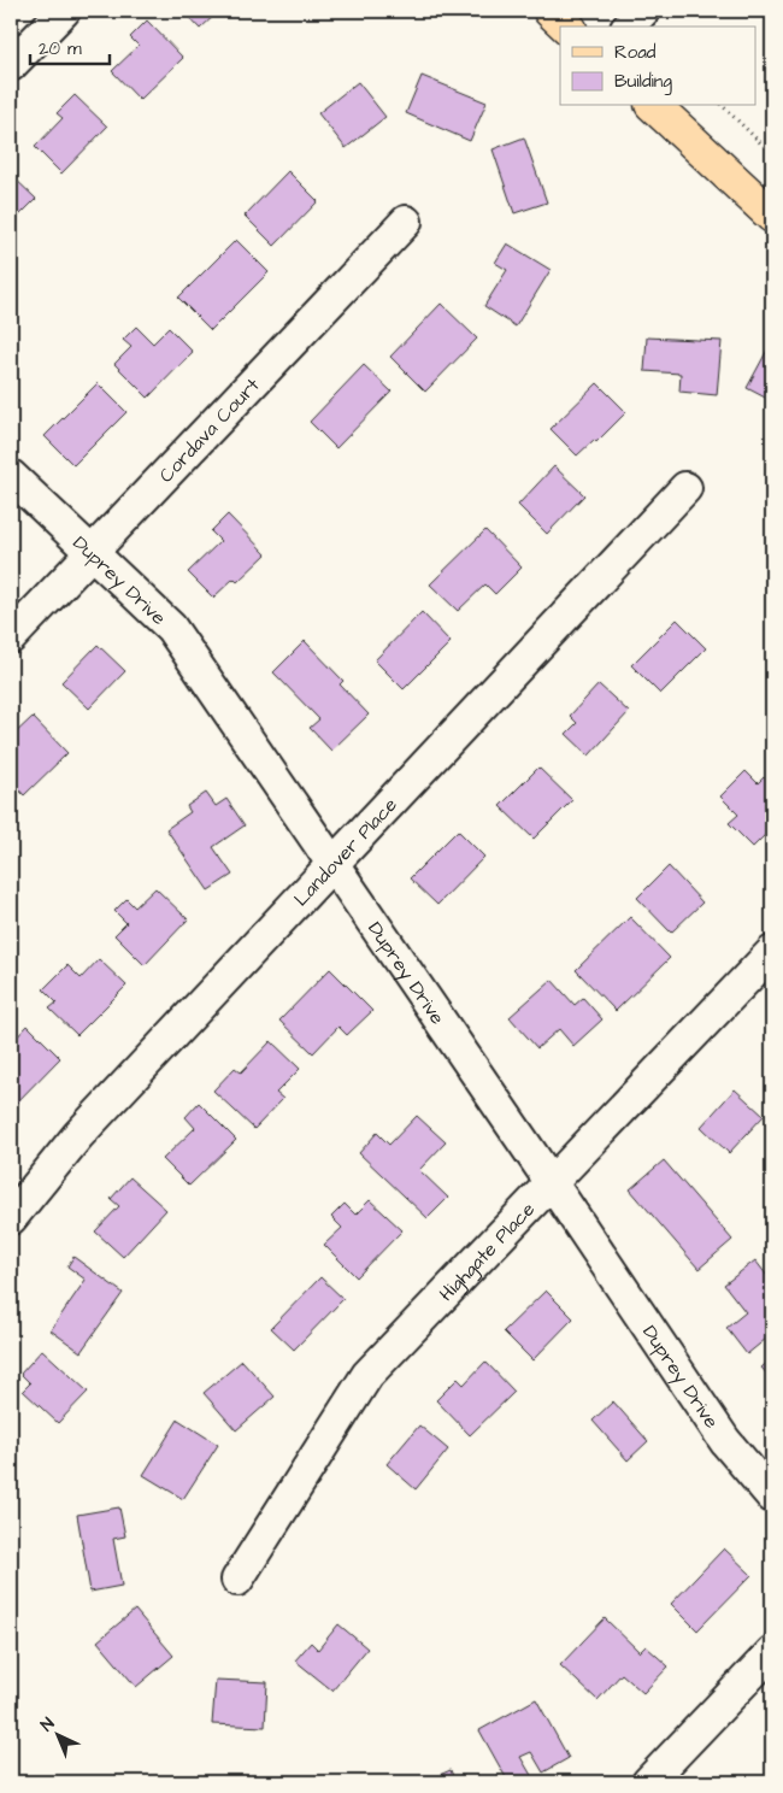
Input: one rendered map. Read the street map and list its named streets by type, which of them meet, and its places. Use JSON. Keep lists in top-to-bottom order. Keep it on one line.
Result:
{"streets":{"street":["Cordava Court","Duprey Drive","Landover Place","Highgate Place"]},"crossings":[["Cordava Court","Duprey Drive"],["Duprey Drive","Landover Place"],["Duprey Drive","Highgate Place"]],"legend":["Road","Building"],"scale_bar":"20 m","north":"top left"}
